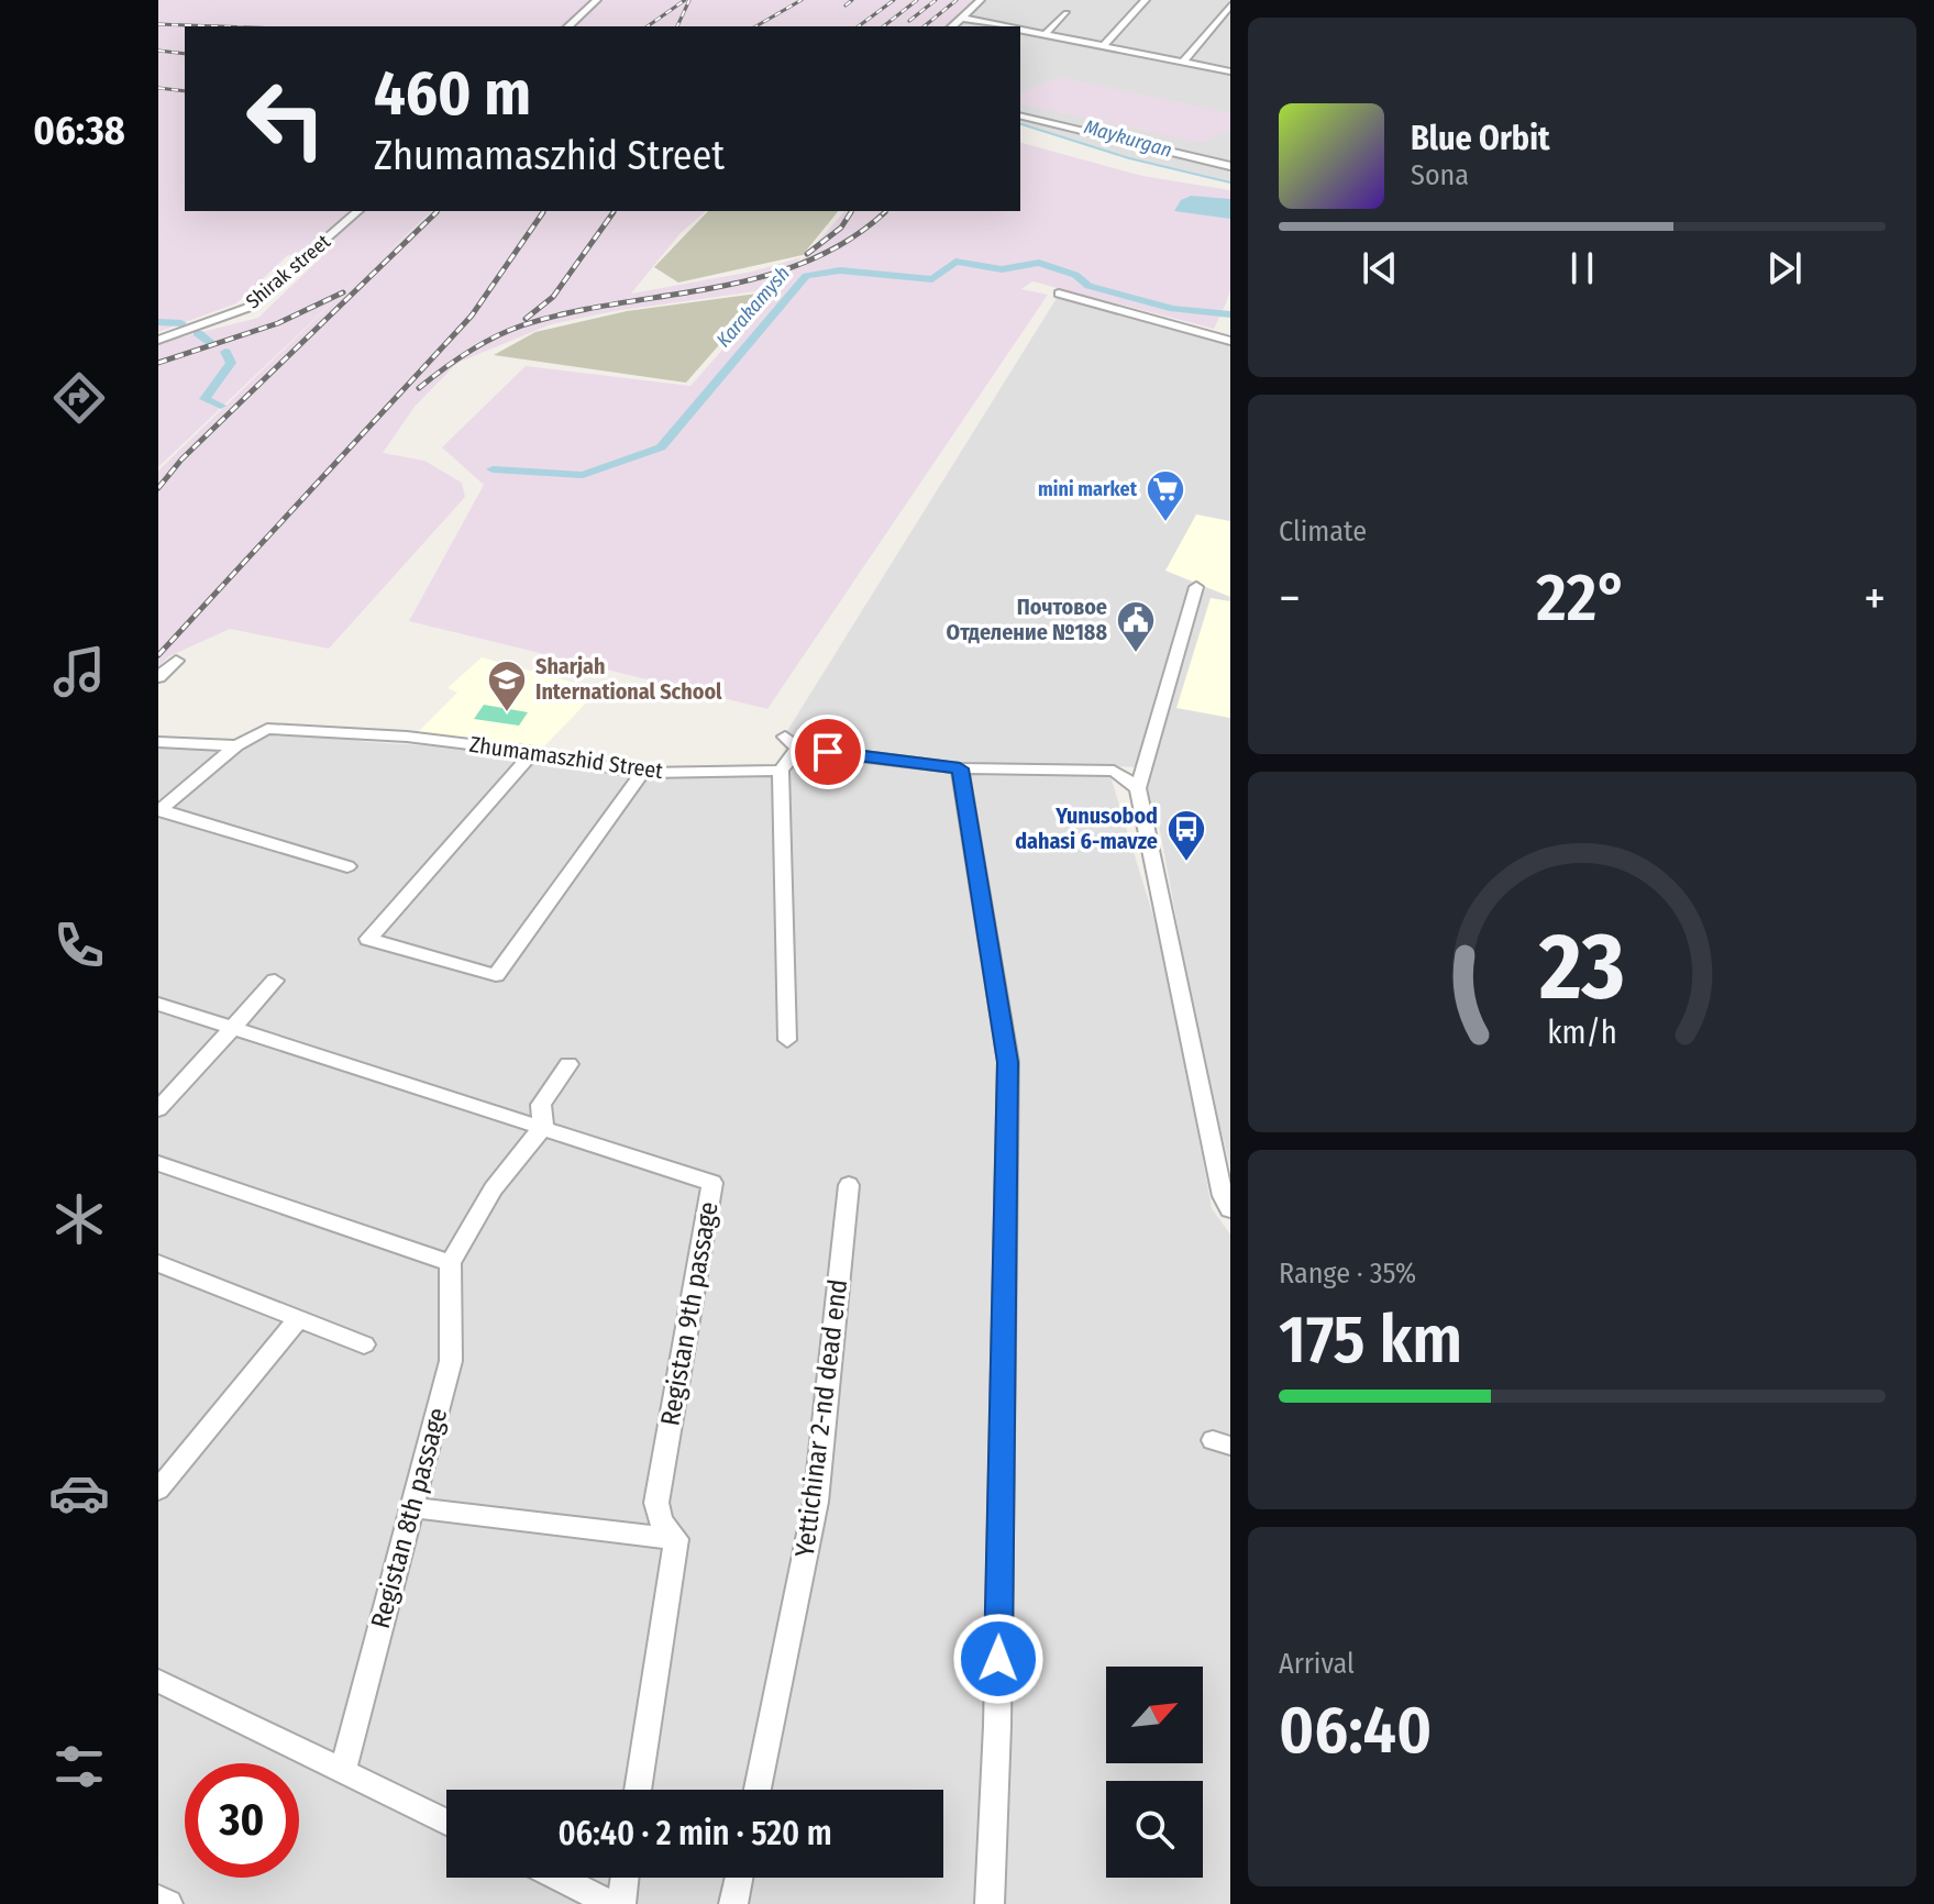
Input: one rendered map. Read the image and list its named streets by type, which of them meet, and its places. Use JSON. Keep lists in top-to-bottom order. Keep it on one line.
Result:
{"streets":{"street":["Shirak street","Zhumamaszhid Street","Registan 9th passage","Yettichinаr 2-nd dead end","Registan 8th passage"]},"crossings":[["Registan 9th passage","Registan 8th passage"]],"water":["Maykurgan","Karakamysh"],"places":{"supermarket":["mini market"],"public building":["Почтовое Отделение №188"],"school or university":["Sharjah International School"],"bus stop":["Yunusobod dahasi 6-mavze"]},"north":"top right","page":{"tabs":"06:38","turn":["460 m","Zhumamaszhid Street"],"song":["Blue Orbit","Sona"],"tile":["Climate",["Range · 35%","175 km"],["Arrival","06:40"]],"heat":["−","22°","+"],"limit":"30","trip":"06:40 · 2 min · 520 m","gauge":["23","km/h"]}}
